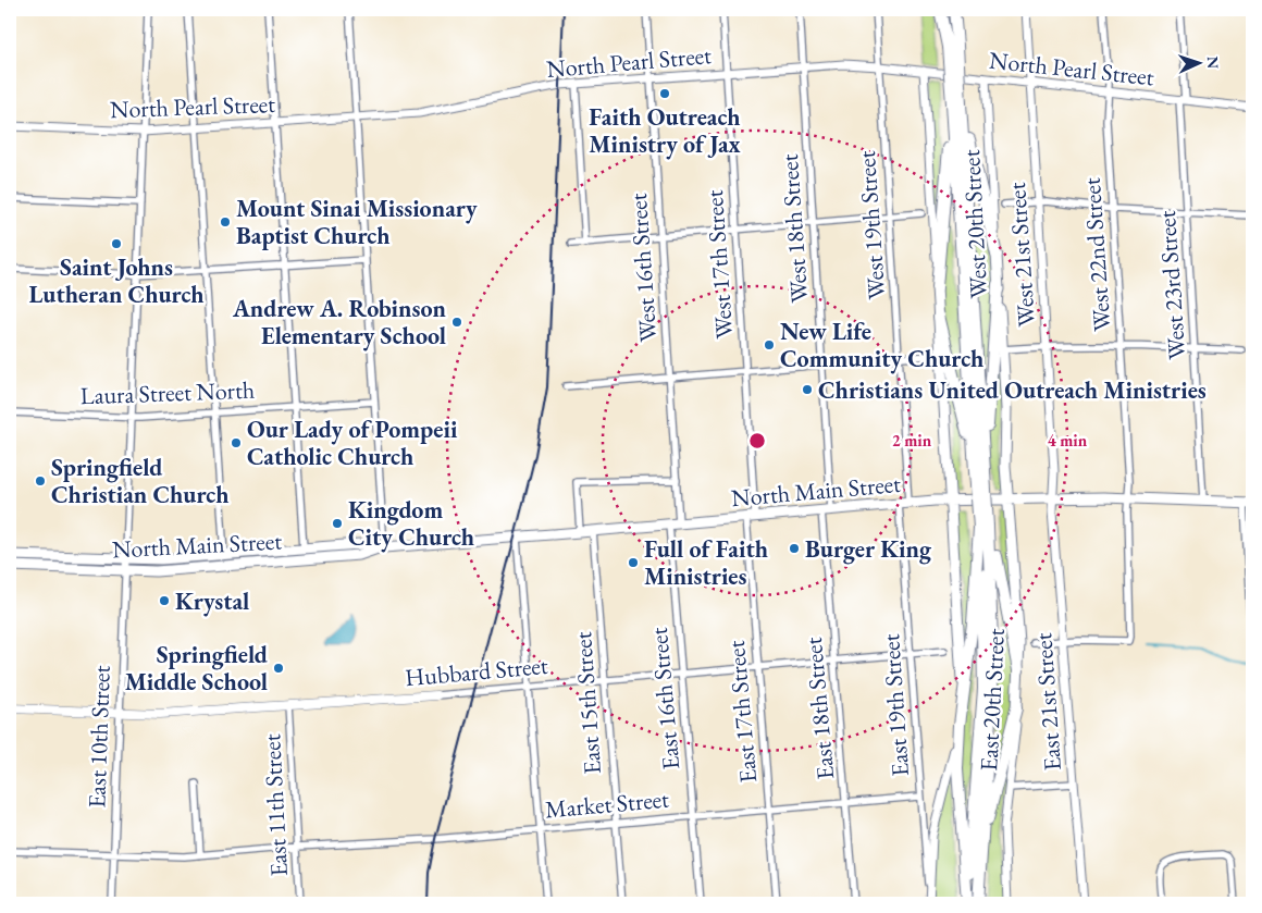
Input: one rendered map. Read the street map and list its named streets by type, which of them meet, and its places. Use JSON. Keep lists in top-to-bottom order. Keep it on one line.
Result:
{"streets":{"main road":["West 20th Street","North Main Street","Hubbard Street","East 20th Street"],"street":["North Pearl Street","West 19th Street","West 18th Street","West 21st Street","West 22nd Street","West 17th Street","West 16th Street","West 23rd Street","Laura Street North","East 16th Street","East 21st Street","East 15th Street","East 19th Street","East 18th Street","East 17th Street","East 10th Street","Market Street","East 11th Street"]},"crossings":[["North Pearl Street","West 20th Street"],["North Pearl Street","West 19th Street"],["North Pearl Street","West 18th Street"],["North Pearl Street","West 21st Street"],["North Pearl Street","West 22nd Street"],["North Pearl Street","West 17th Street"],["North Pearl Street","West 16th Street"],["North Pearl Street","West 23rd Street"],["North Pearl Street","East 10th Street"],["West 20th Street","North Main Street"],["West 20th Street","East 20th Street"],["West 19th Street","North Main Street"],["West 19th Street","East 19th Street"],["West 18th Street","North Main Street"],["West 18th Street","East 18th Street"],["West 21st Street","North Main Street"],["West 21st Street","East 21st Street"],["West 22nd Street","North Main Street"],["West 22nd Street","East 21st Street"],["West 17th Street","North Main Street"],["West 17th Street","East 17th Street"],["West 16th Street","North Main Street"],["West 16th Street","East 16th Street"],["West 23rd Street","North Main Street"],["Laura Street North","East 10th Street"],["North Main Street","East 16th Street"],["North Main Street","East 20th Street"],["North Main Street","East 21st Street"],["North Main Street","East 15th Street"],["North Main Street","East 19th Street"],["North Main Street","East 18th Street"],["North Main Street","East 17th Street"],["North Main Street","East 10th Street"],["Hubbard Street","East 16th Street"],["Hubbard Street","East 15th Street"],["Hubbard Street","East 19th Street"],["Hubbard Street","East 18th Street"],["Hubbard Street","East 17th Street"],["Hubbard Street","East 10th Street"],["Hubbard Street","East 11th Street"],["East 16th Street","Market Street"],["East 15th Street","Market Street"],["East 19th Street","Market Street"],["East 18th Street","Market Street"],["East 17th Street","Market Street"],["East 10th Street","Market Street"],["Market Street","East 11th Street"]],"places":["Faith Outreach Ministry of Jax","Mount Sinai Missionary Baptist Church","Saint Johns Lutheran Church","Andrew A. Robinson Elementary School","New Life Community Church","Christians United Outreach Ministries","Our Lady of Pompeii Catholic Church","Springfield Christian Church","Kingdom City Church","Burger King","Full of Faith Ministries","Krystal","Springfield Middle School"],"north":"right","rings":["2 min","4 min"]}
